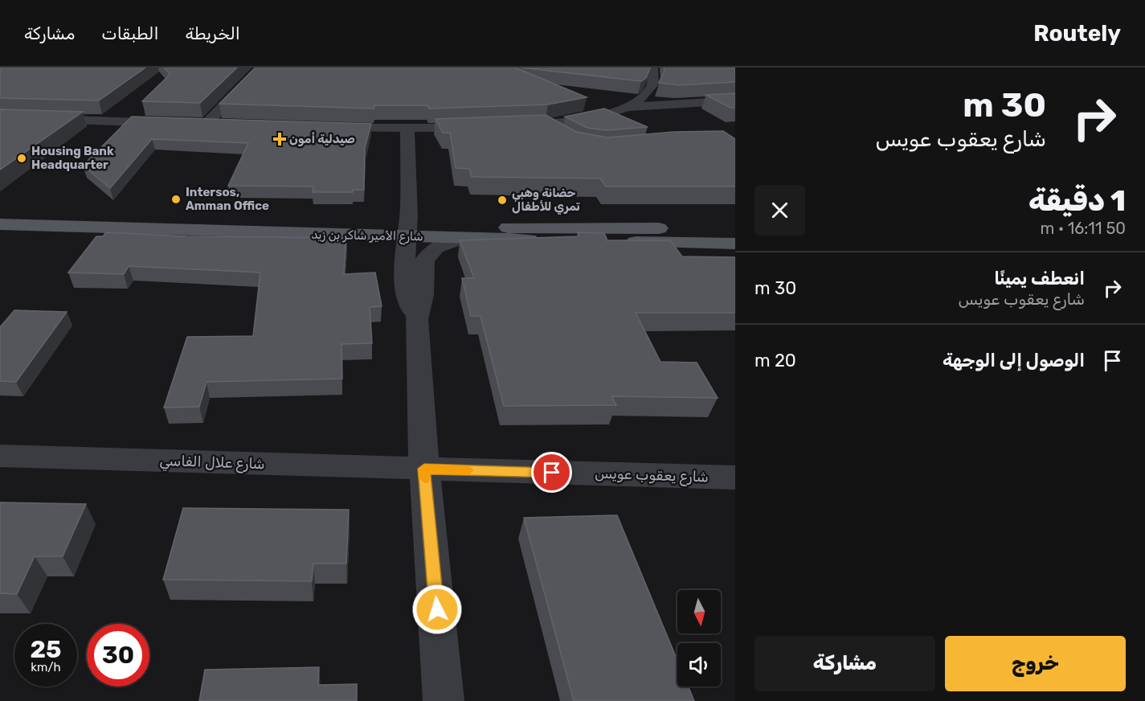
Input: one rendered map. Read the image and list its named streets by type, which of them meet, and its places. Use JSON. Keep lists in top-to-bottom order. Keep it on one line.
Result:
{"streets":{"main road":["شارع الأمير شاكر بن زيد"],"street":["شارع علال الفاسي","شارع يعقوب عويس"]},"crossings":[["شارع علال الفاسي","شارع يعقوب عويس"]],"places":{"health":["صيدلية أمون"],"other":["Housing Bank Headquarter","Intersos, Amman Office","حضانة وهبي تمري للأطفال"]},"north":"bottom","page":{"header":"Routely","nav":["الخريطة","الطبقات","مشاركة"],"turn":["30 m","شارع يعقوب عويس"],"heading":["1 دقيقة","50 m · 16:11"],"list":[{"name":"انعطف يمينًا","note":"شارع يعقوب عويس","value":"30 m"},{"name":"الوصول إلى الوجهة","value":"20 m"}],"speed":"25 km/h","limit":"30","buttons":["خروج","مشاركة"]}}
